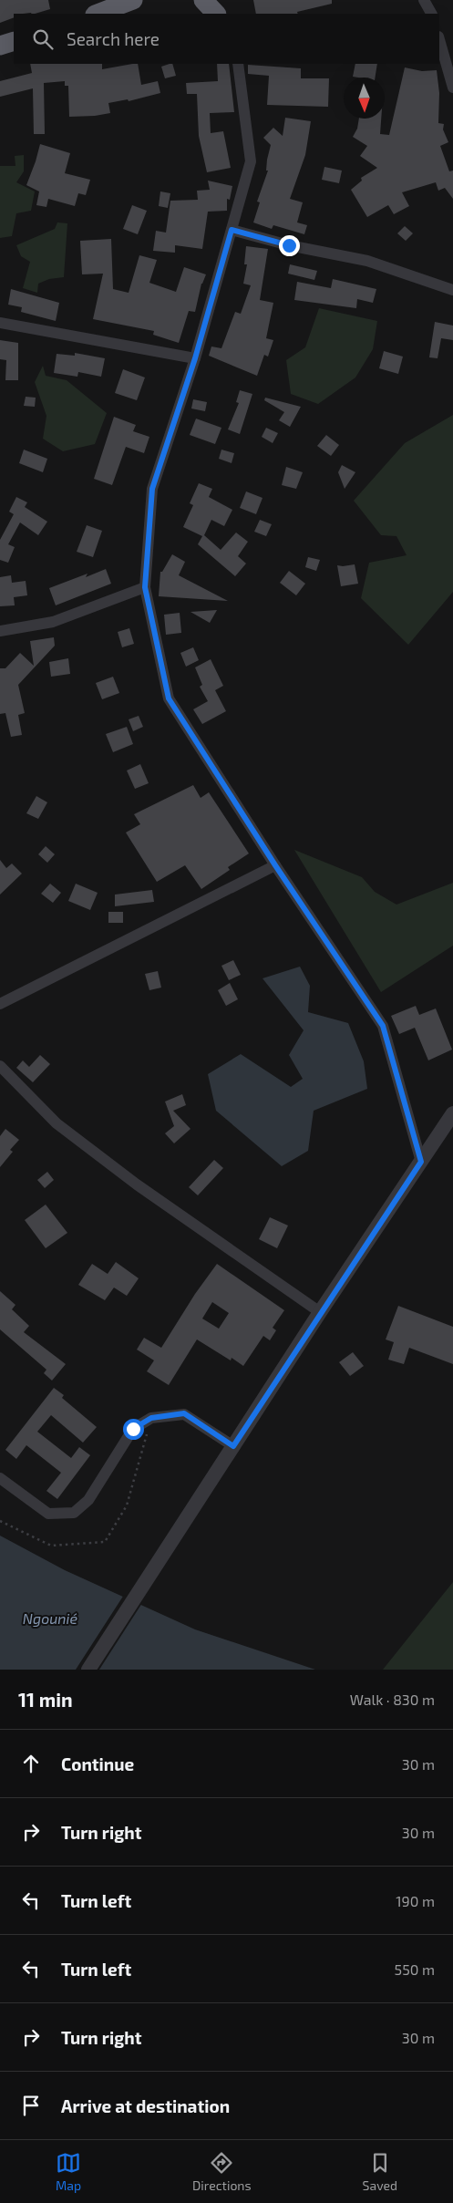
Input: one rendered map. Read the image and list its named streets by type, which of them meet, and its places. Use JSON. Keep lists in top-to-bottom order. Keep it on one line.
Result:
{"water":["Ngounié"],"north":"bottom","page":{"search":"Search here","heading":["11 min","Walk · 830 m"],"list":[["Continue","30 m"],["Turn right","30 m"],["Turn left","190 m"],["Turn left","550 m"],["Turn right","30 m"],"Arrive at destination"],"nav":["Map","Directions","Saved"]}}
